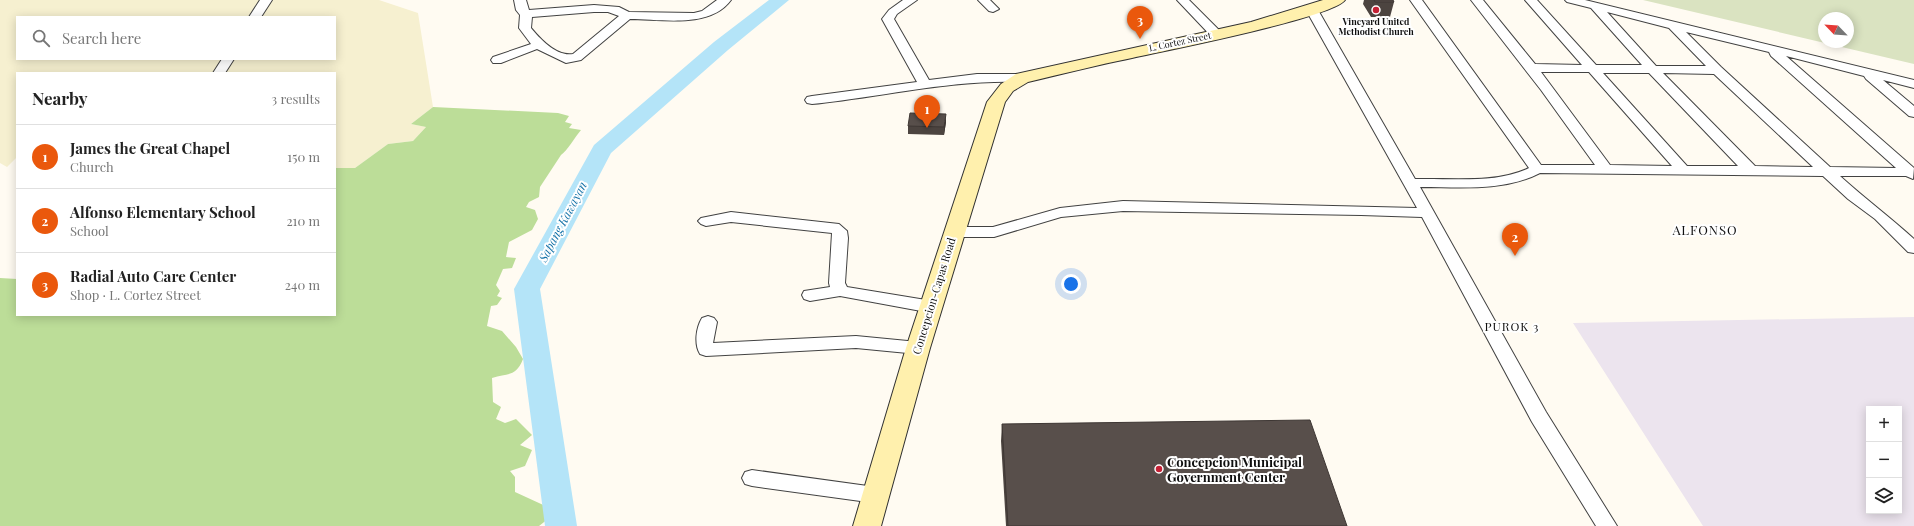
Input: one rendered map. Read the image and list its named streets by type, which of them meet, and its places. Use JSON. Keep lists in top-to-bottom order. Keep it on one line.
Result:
{"streets":{"main road":["L. Cortez Street","Concepcion-Capas Road"]},"crossings":[["L. Cortez Street","Concepcion-Capas Road"]],"districts":["ALFONSO","PUROK 3"],"water":["Sapang Kawayan"],"places":["Vineyard United Methodist Church","Concepcion Municipal Government Center"],"north":"top left","page":{"pins":["3","1","2"],"search":"Search here","heading":["Nearby","3 results"],"list":[{"mark":"1","name":"James the Great Chapel","note":"Church","value":"150 m"},{"mark":"2","name":"Alfonso Elementary School","note":"School","value":"210 m"},{"mark":"3","name":"Radial Auto Care Center","note":"Shop · L. Cortez Street","value":"240 m"}],"map_buttons":["+","−"]}}
